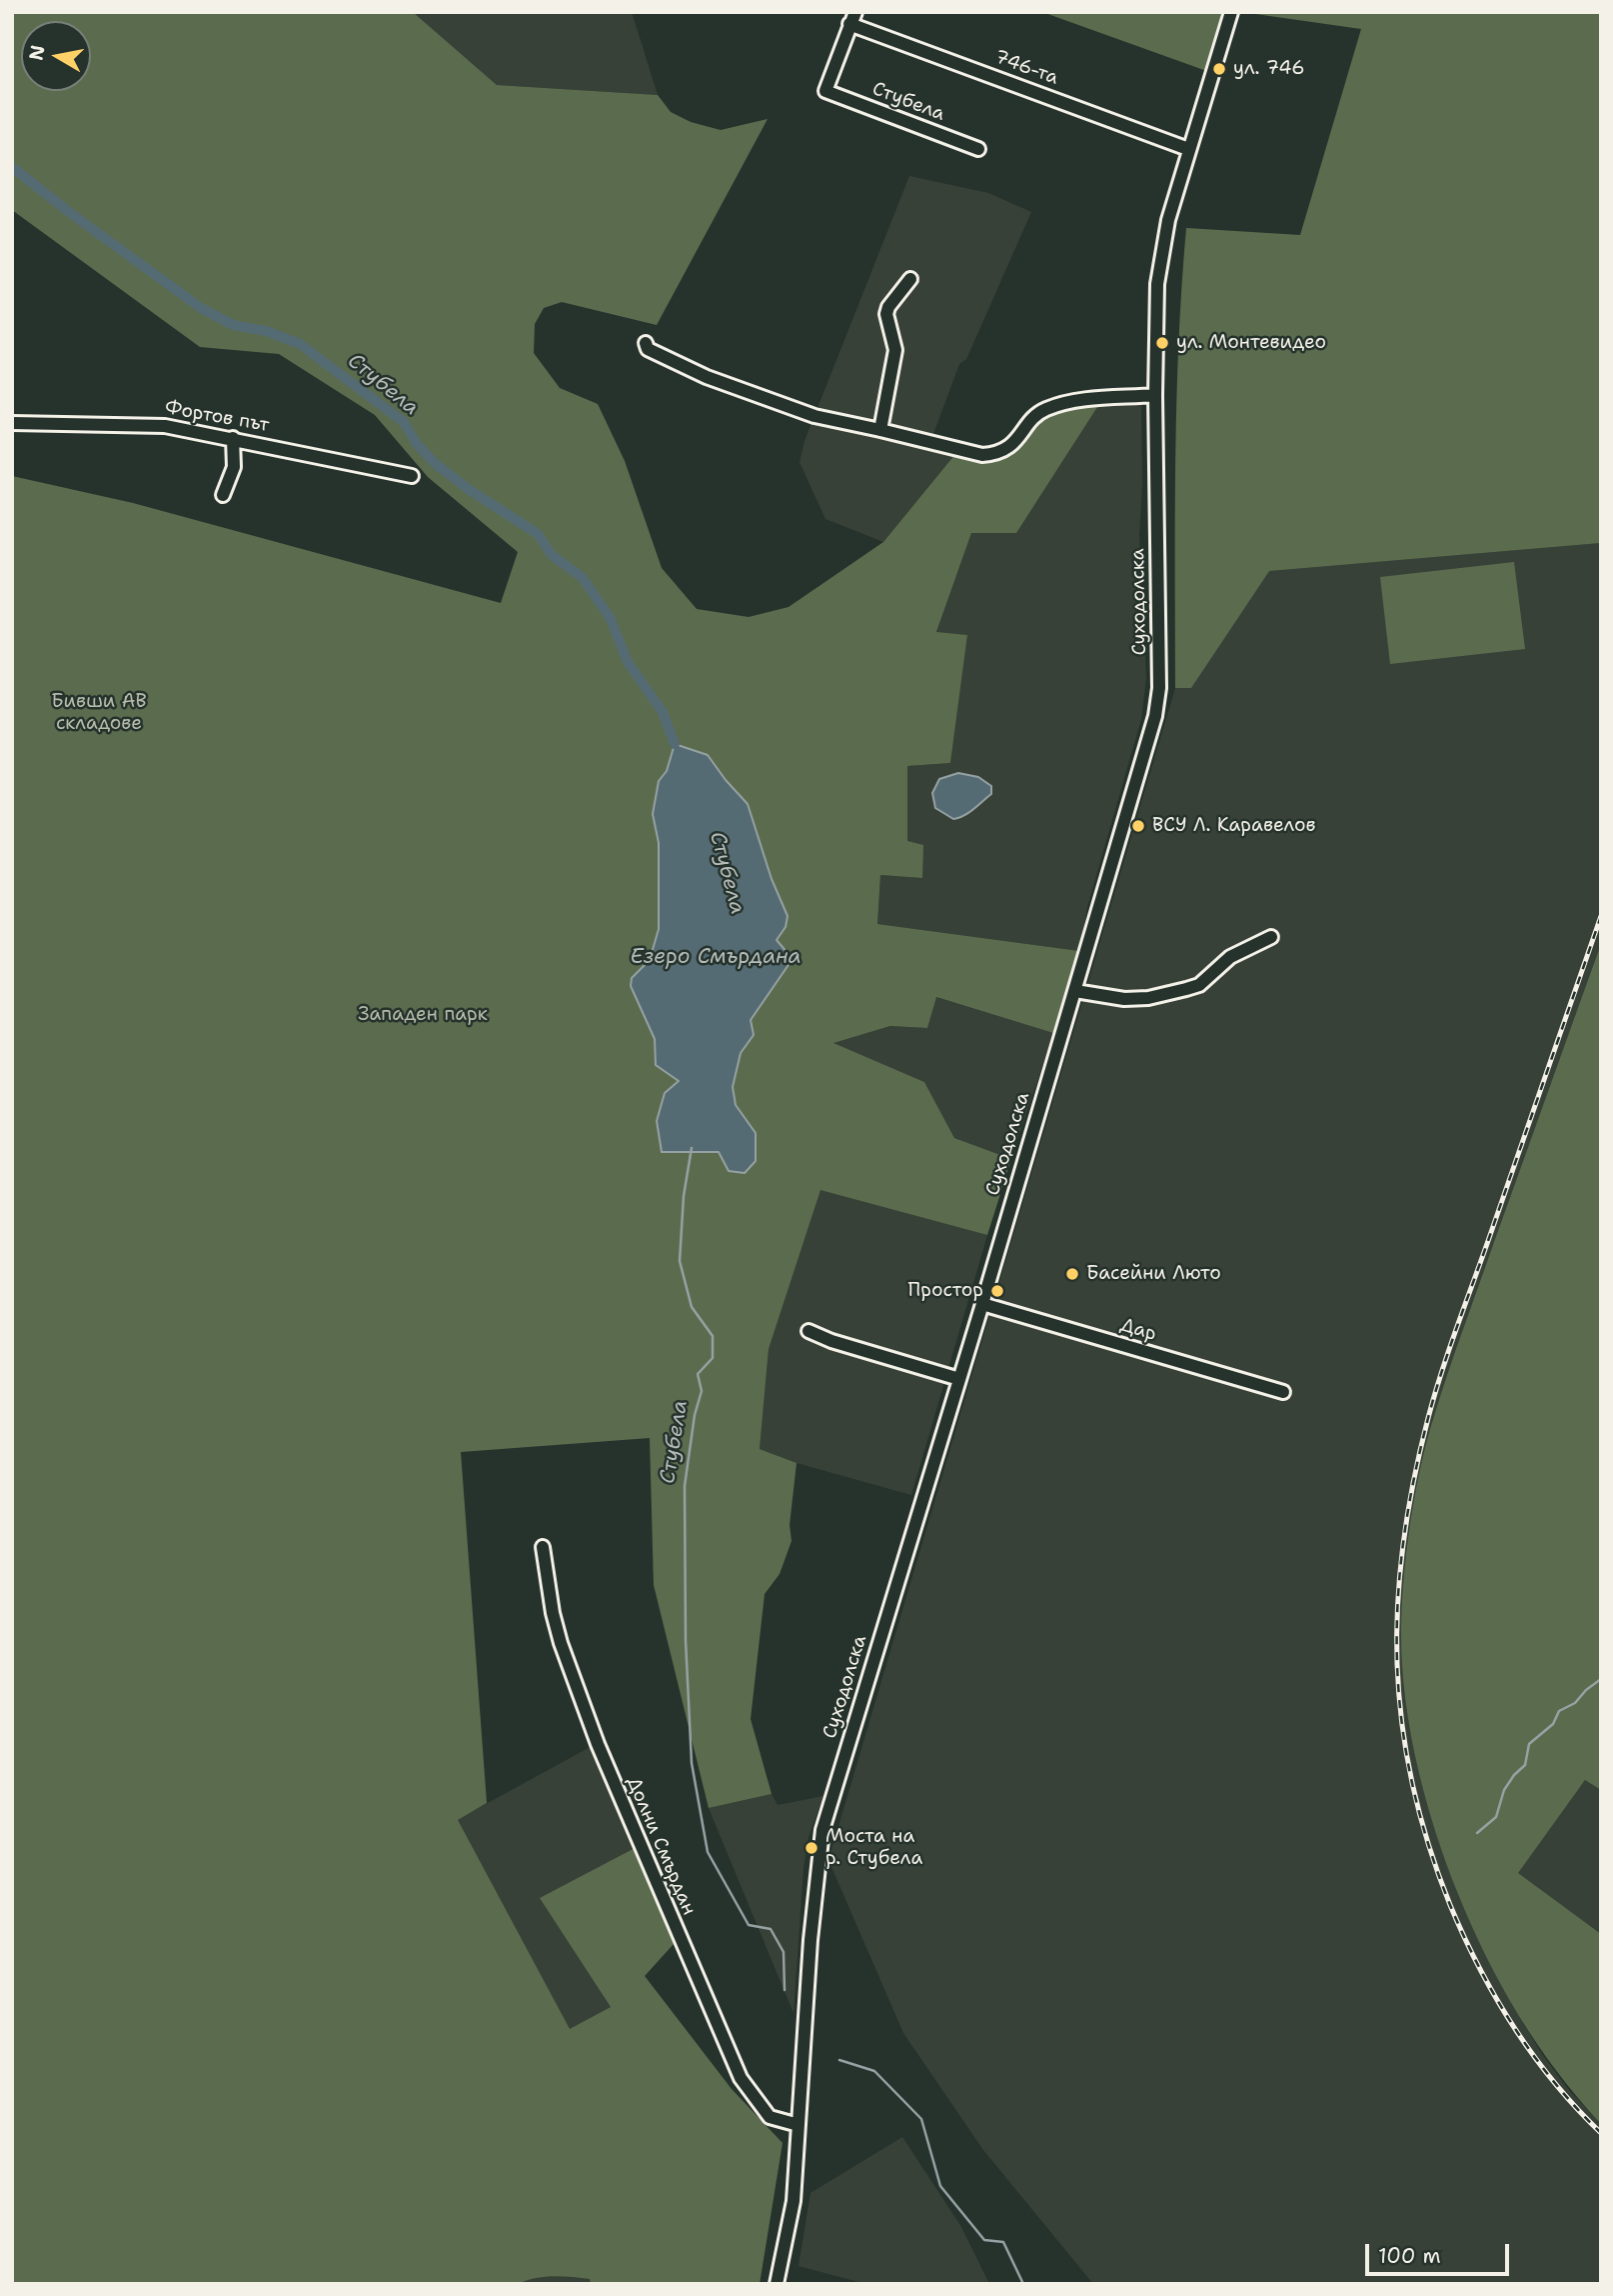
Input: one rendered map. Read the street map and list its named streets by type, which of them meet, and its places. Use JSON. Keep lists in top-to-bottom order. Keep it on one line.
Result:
{"streets":{"street":["746-та","Стубела","Фортов път","Суходолска","Дар","Долни Смърдан"]},"crossings":[["746-та","Стубела"],["746-та","Суходолска"],["Суходолска","Дар"],["Суходолска","Долни Смърдан"]],"water":["Стубела","Езеро Смърдана"],"parks":["Бивши АВ складове","Западен парк"],"places":["ул. 746","ул. Монтевидео","ВСУ Л. Каравелов","Басейни Люто","Простор","Моста на р. Стубела"],"scale_bar":"100 m","north":"left"}
